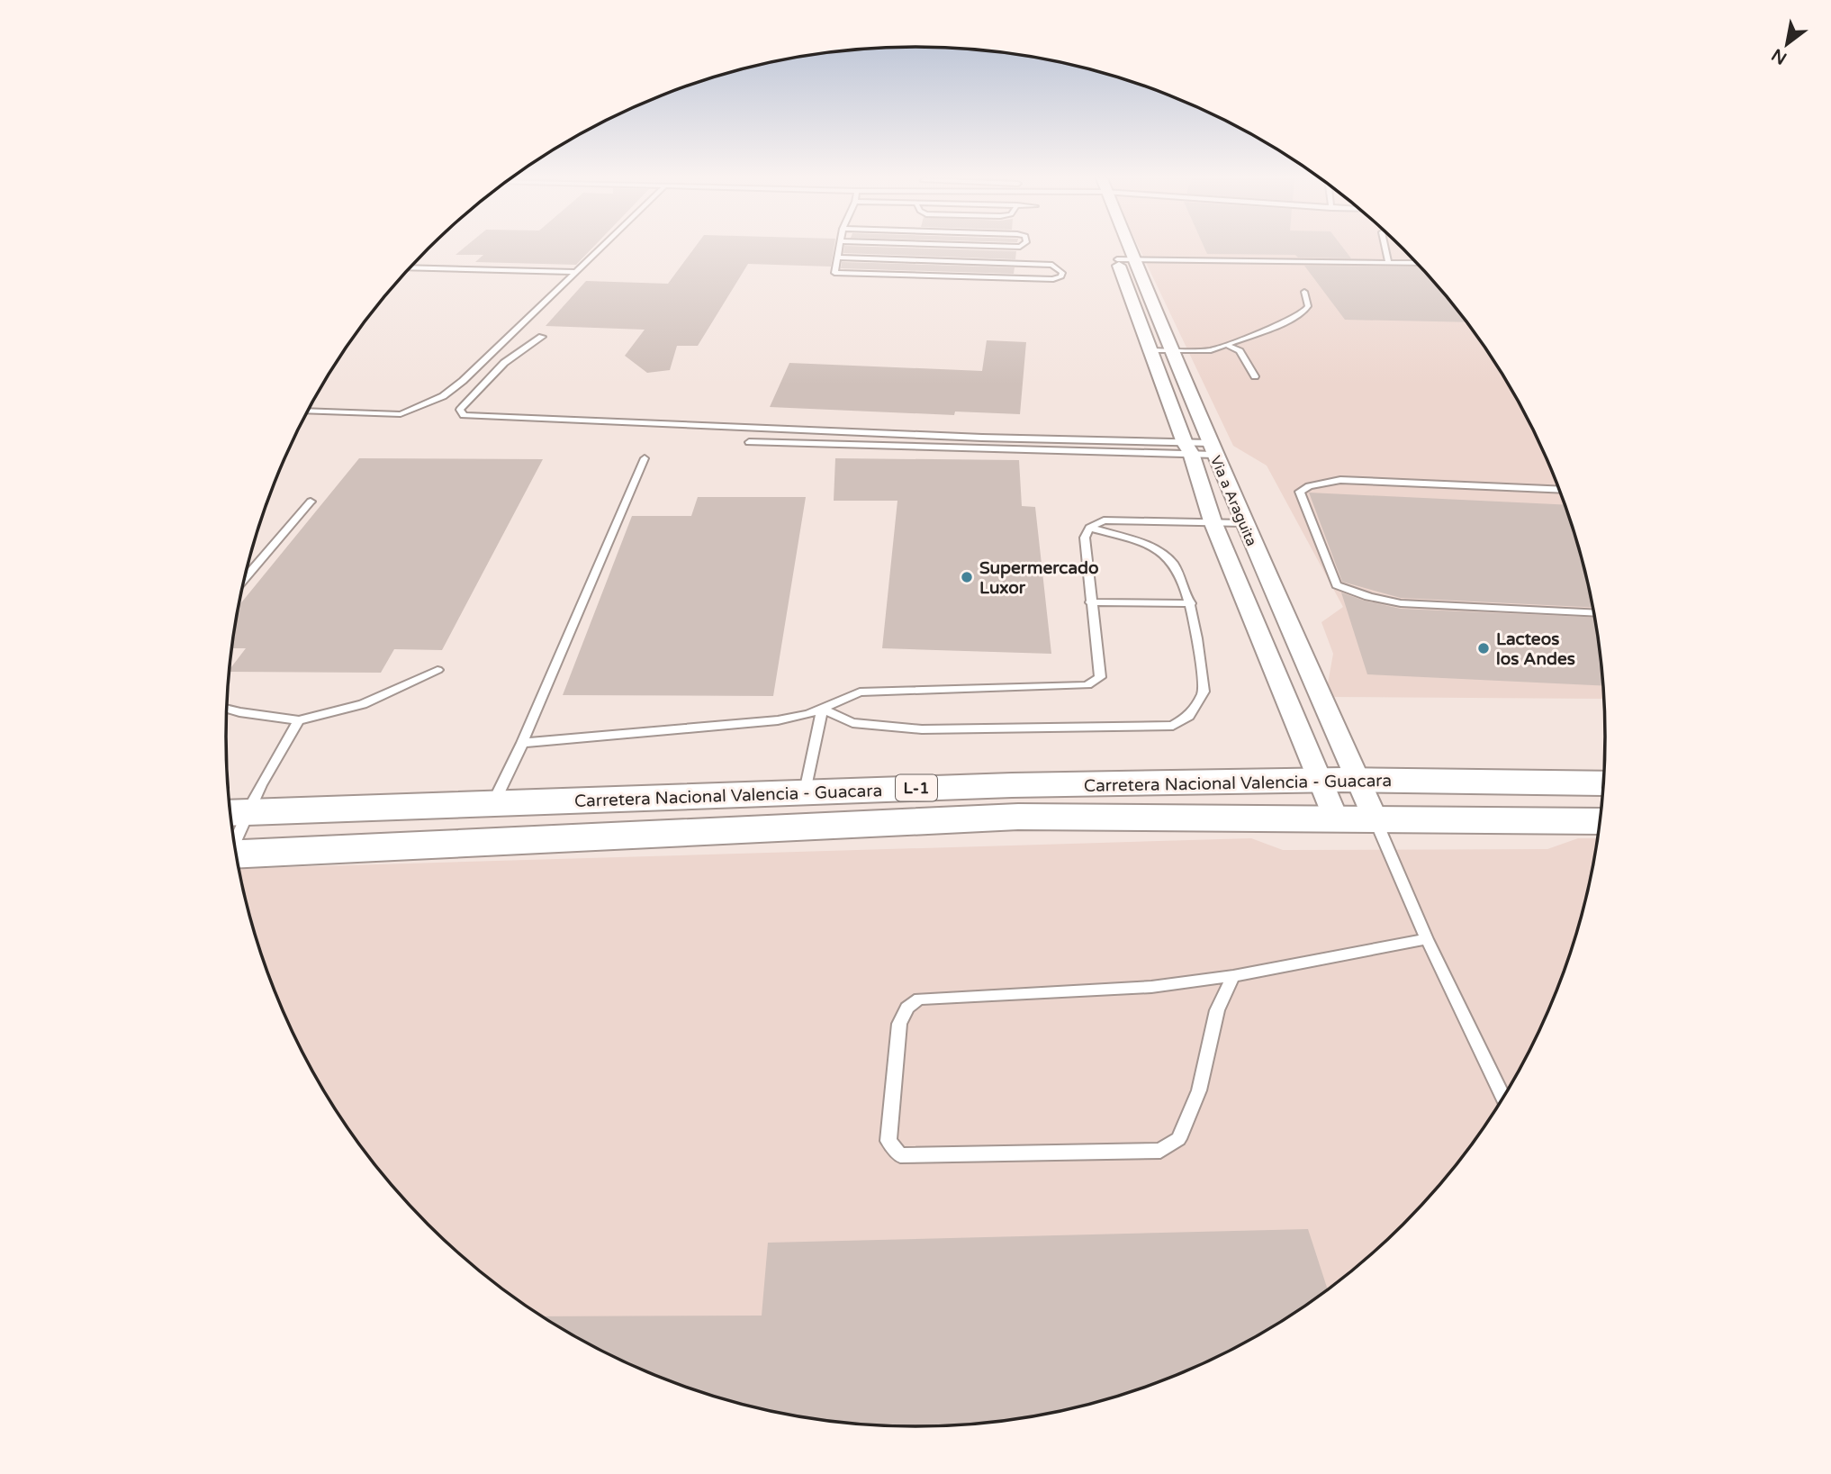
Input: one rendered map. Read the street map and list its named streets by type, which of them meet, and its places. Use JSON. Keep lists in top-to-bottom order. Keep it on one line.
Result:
{"streets":{"main road":["Carretera Nacional Valencia - Guacara","L-1"],"street":["Via a Araguita"]},"crossings":[["Via a Araguita","Carretera Nacional Valencia - Guacara"]],"places":["Supermercado Luxor","Lacteos los Andes"],"north":"bottom left"}
